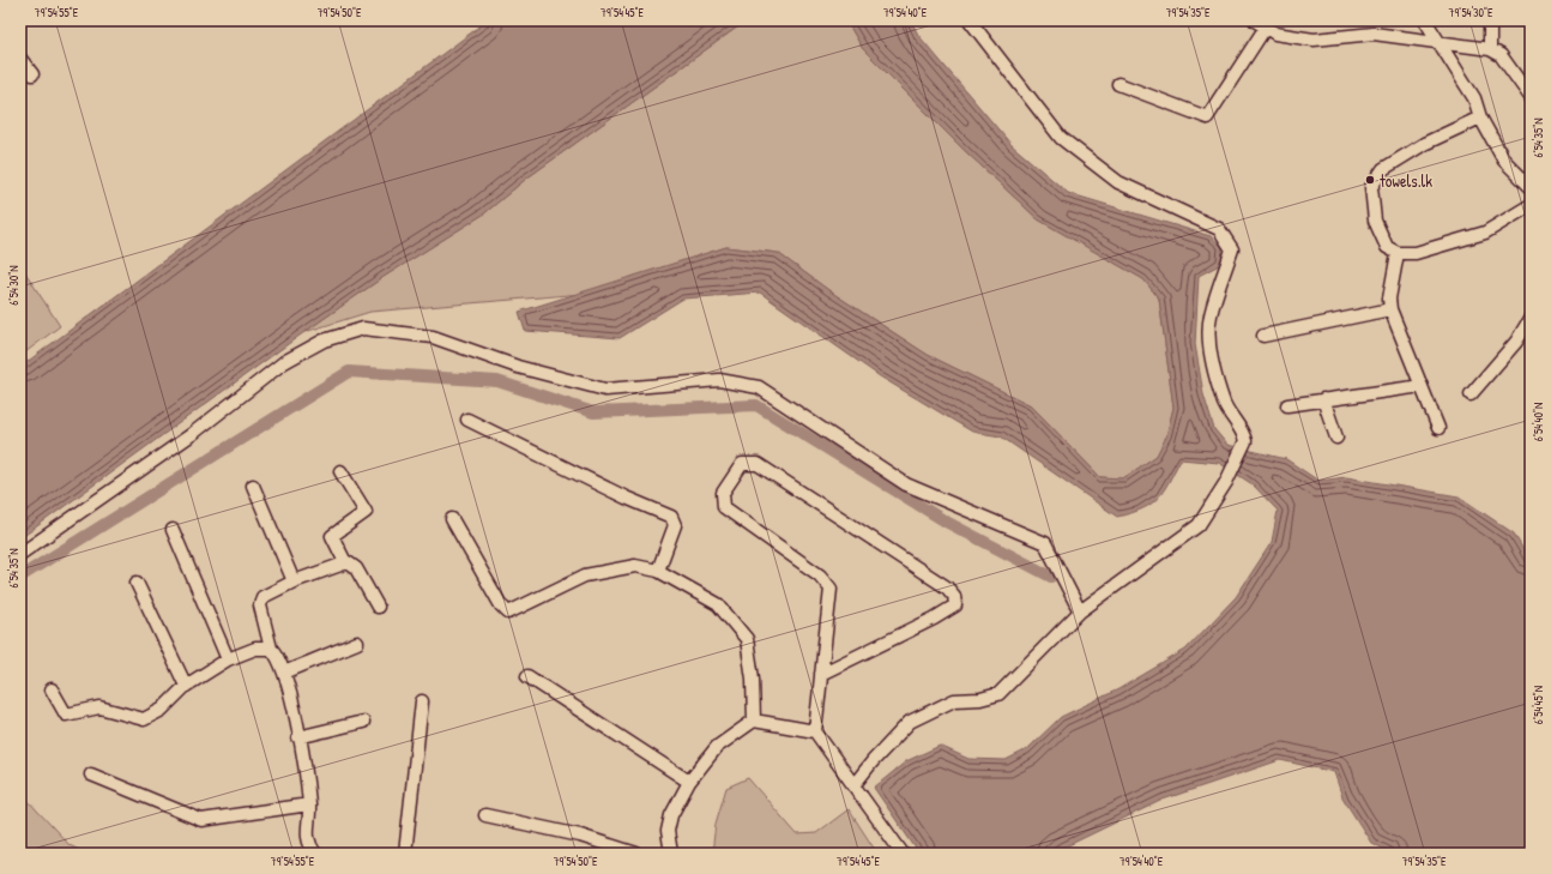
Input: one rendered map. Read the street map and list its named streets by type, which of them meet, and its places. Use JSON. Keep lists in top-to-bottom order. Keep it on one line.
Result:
{"places":["towels.lk"],"coordinates":["79°54'55\"E","79°54'50\"E","79°54'45\"E","79°54'40\"E","79°54'35\"E","79°54'30\"E","6°54'35\"N","6°54'30\"N","6°54'40\"N","6°54'45\"N"]}
